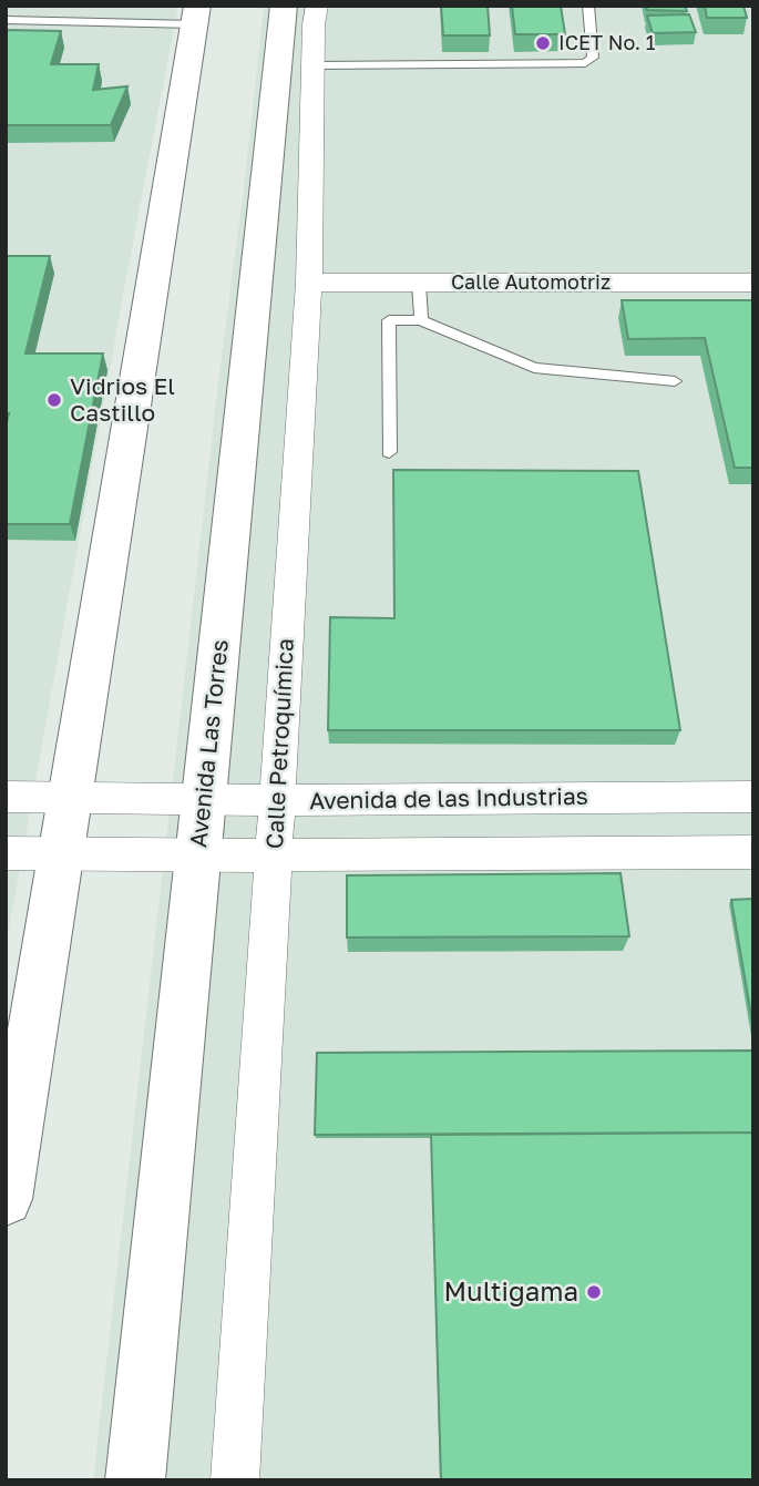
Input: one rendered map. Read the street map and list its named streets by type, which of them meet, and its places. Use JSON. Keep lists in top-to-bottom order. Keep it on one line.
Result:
{"streets":{"main road":["Avenida Las Torres"],"street":["Calle Automotriz","Calle Petroquímica","Avenida de las Industrias"]},"crossings":[["Calle Automotriz","Calle Petroquímica"],["Avenida Las Torres","Calle Petroquímica"],["Avenida Las Torres","Avenida de las Industrias"],["Calle Petroquímica","Avenida de las Industrias"]],"places":["ICET No. 1","Vidrios El Castillo","Multigama"]}
